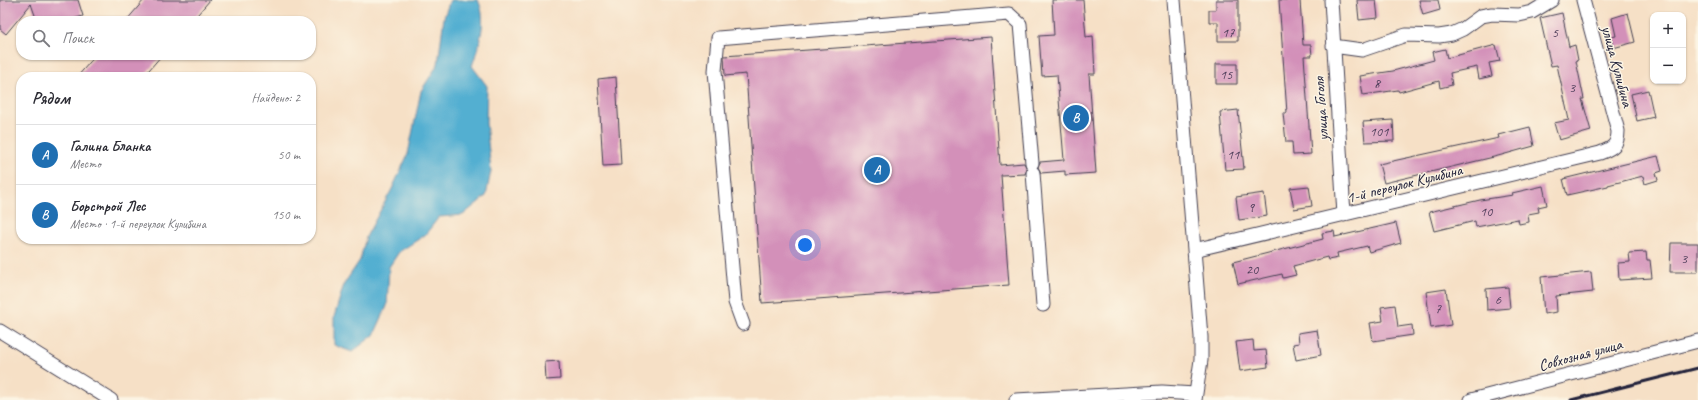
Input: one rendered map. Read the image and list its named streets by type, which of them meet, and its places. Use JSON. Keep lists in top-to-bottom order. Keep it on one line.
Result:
{"streets":{"street":["улица Кулибина","улица Гоголя","1-й переулок Кулибина","Совхозная улица"]},"crossings":[["улица Кулибина","1-й переулок Кулибина"],["улица Гоголя","1-й переулок Кулибина"]],"house_numbers":["17","5","15","8","3","101","11","9","10","3","20","6","7"],"page":{"map_buttons":["+","−"],"search":"Поиск","heading":["Рядом","Найдено: 2"],"pins":["B","A"],"list":[{"mark":"A","name":"Галина Бланка","note":"Место","value":"50 m"},{"mark":"B","name":"Борстрой Лес","note":"Место · 1-й переулок Кулибина","value":"150 m"}]}}
